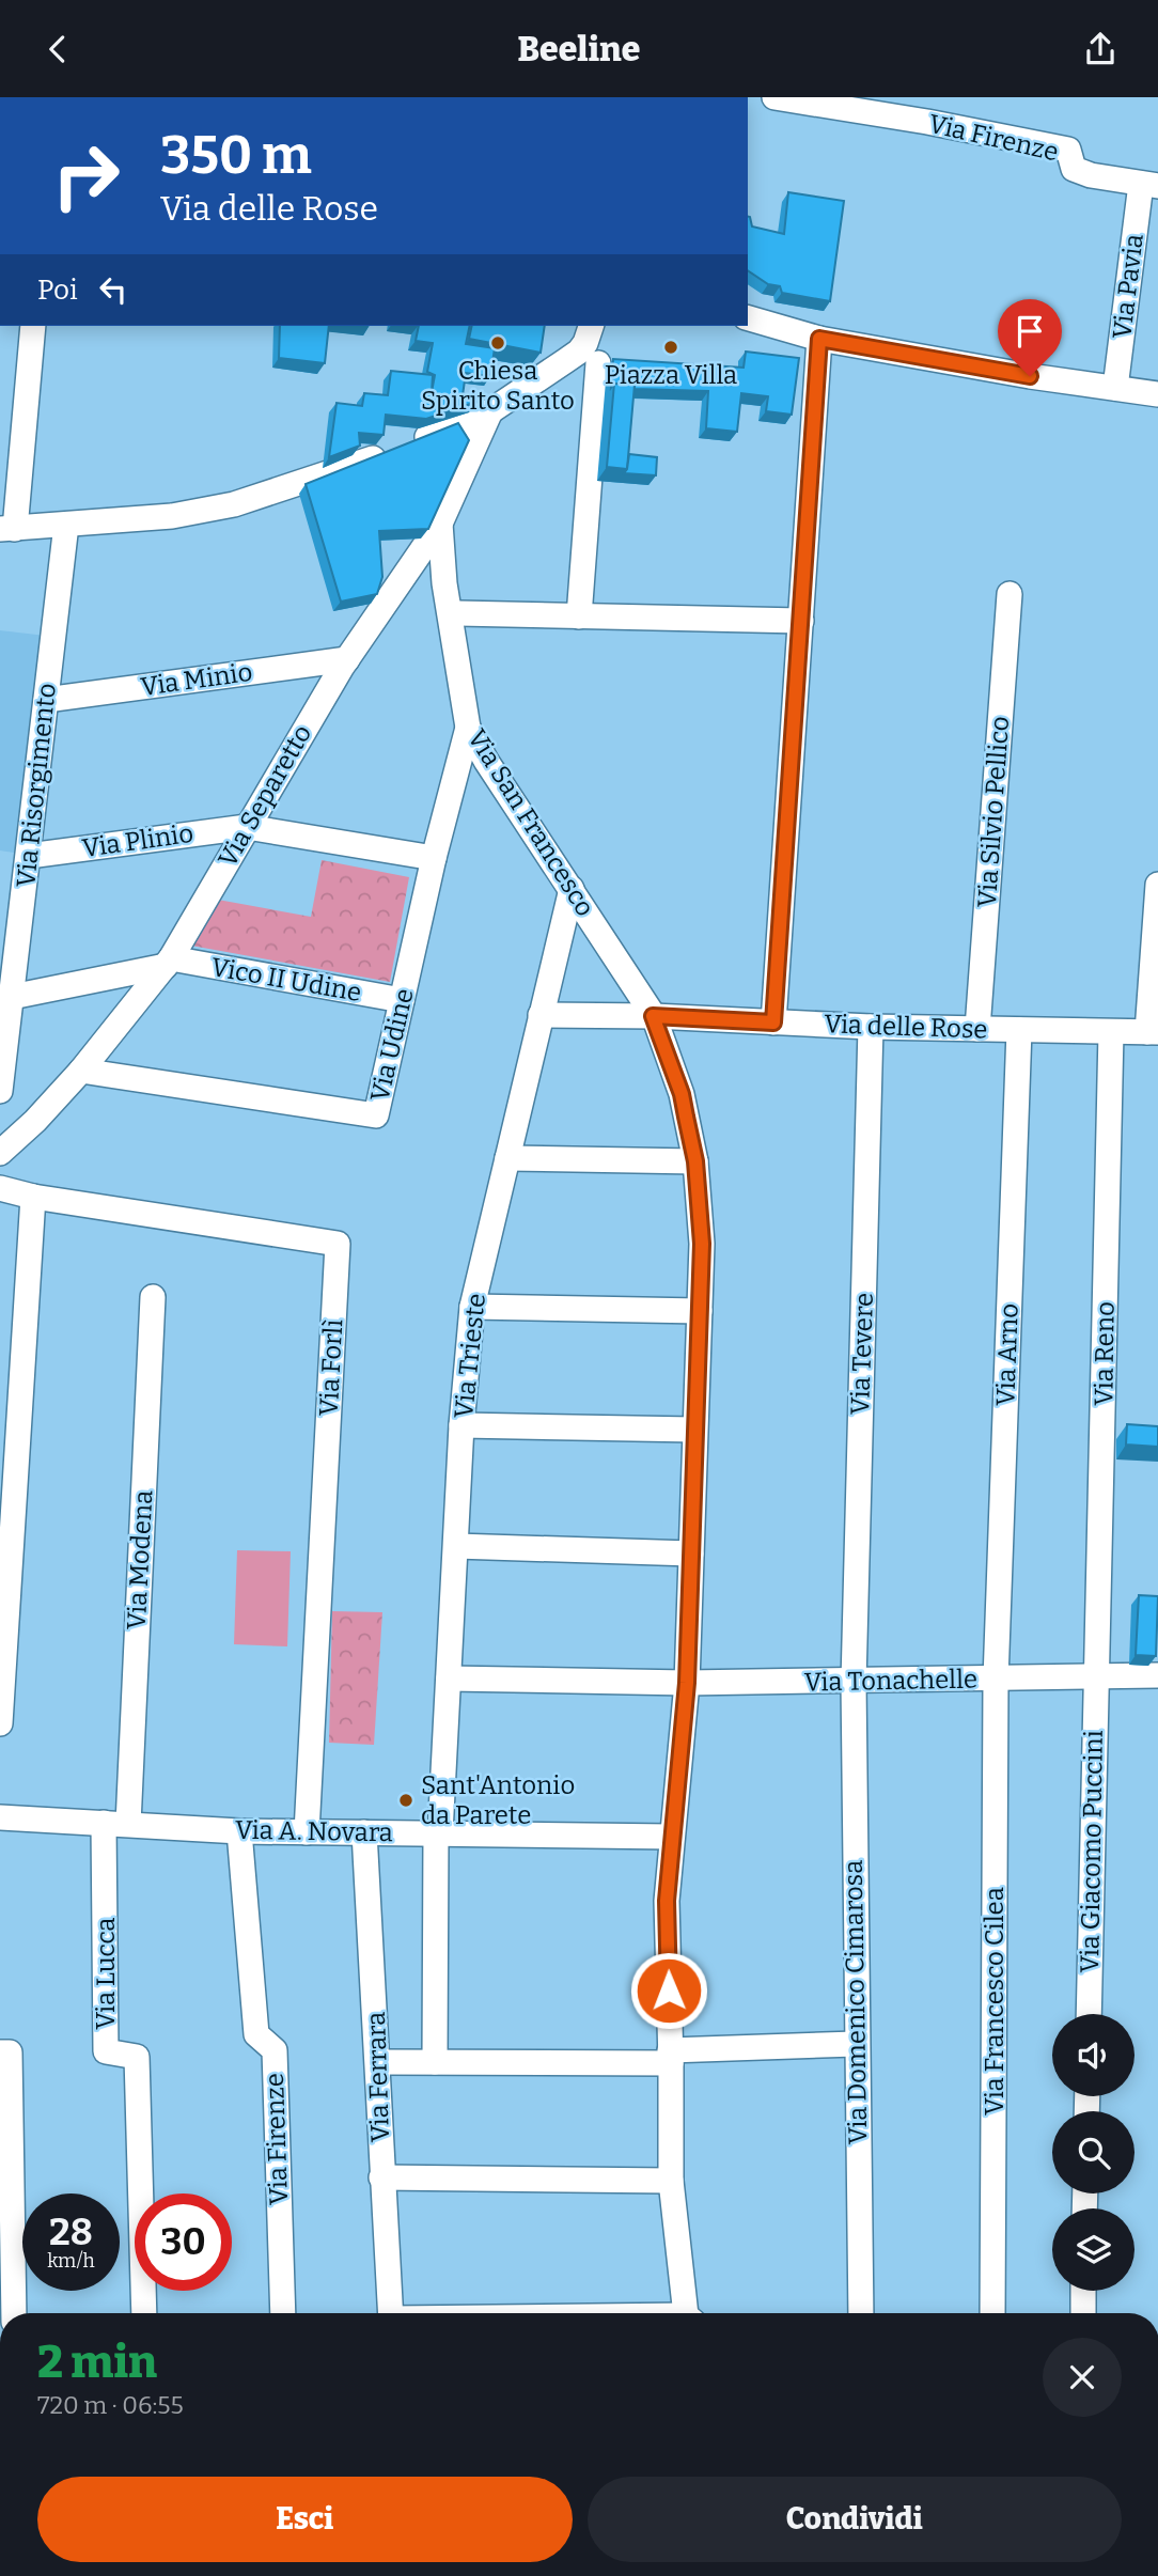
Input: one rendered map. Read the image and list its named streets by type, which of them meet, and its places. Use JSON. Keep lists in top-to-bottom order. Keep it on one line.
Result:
{"streets":{"street":["Via Firenze","Via Pavia","Via Minio","Via Risorgimento","Via Separetto","Via Silvio Pellico","Via San Francesco","Via Plinio","Vico II Udine","Via delle Rose","Via Udine","Via Tevere","Via Reno","Via Arno","Via Trieste","Via Forlì","Via Modena","Via Tonachelle","Via A. Novara","Via Giacomo Puccini","Via Lucca","Via Francesco Cilea","Via Domenico Cimarosa","Via Ferrara"]},"crossings":[["Via Firenze","Via Pavia"],["Via Firenze","Via A. Novara"],["Via Minio","Via Risorgimento"],["Via Minio","Via Separetto"],["Via Risorgimento","Via Plinio"],["Via Separetto","Via San Francesco"],["Via Separetto","Via Plinio"],["Via Separetto","Vico II Udine"],["Via Separetto","Via Udine"],["Via Silvio Pellico","Via delle Rose"],["Via San Francesco","Via delle Rose"],["Via San Francesco","Via Udine"],["Via San Francesco","Via Trieste"],["Via San Francesco","Via Tonachelle"],["Via San Francesco","Via A. Novara"],["Via Plinio","Via Udine"],["Vico II Udine","Via Udine"],["Via delle Rose","Via Tevere"],["Via delle Rose","Via Reno"],["Via delle Rose","Via Arno"],["Via delle Rose","Via Trieste"],["Via Tevere","Via Tonachelle"],["Via Tevere","Via Domenico Cimarosa"],["Via Reno","Via Tonachelle"],["Via Reno","Via Giacomo Puccini"],["Via Arno","Via Tonachelle"],["Via Arno","Via Francesco Cilea"],["Via Trieste","Via Tonachelle"],["Via Trieste","Via A. Novara"],["Via Forlì","Via A. Novara"],["Via Modena","Via A. Novara"],["Via Modena","Via Lucca"],["Via Tonachelle","Via Giacomo Puccini"],["Via Tonachelle","Via Francesco Cilea"],["Via Tonachelle","Via Domenico Cimarosa"],["Via A. Novara","Via Lucca"],["Via A. Novara","Via Ferrara"]],"places":["Chiesa Spirito Santo","Piazza Villa","Sant'Antonio da Parete"],"page":{"header":"Beeline","turn":["350 m","Via delle Rose"],"then":"Poi","speed":"28 km/h","limit":"30","heading":["2 min","720 m · 06:55"],"buttons":["Esci","Condividi"]}}
